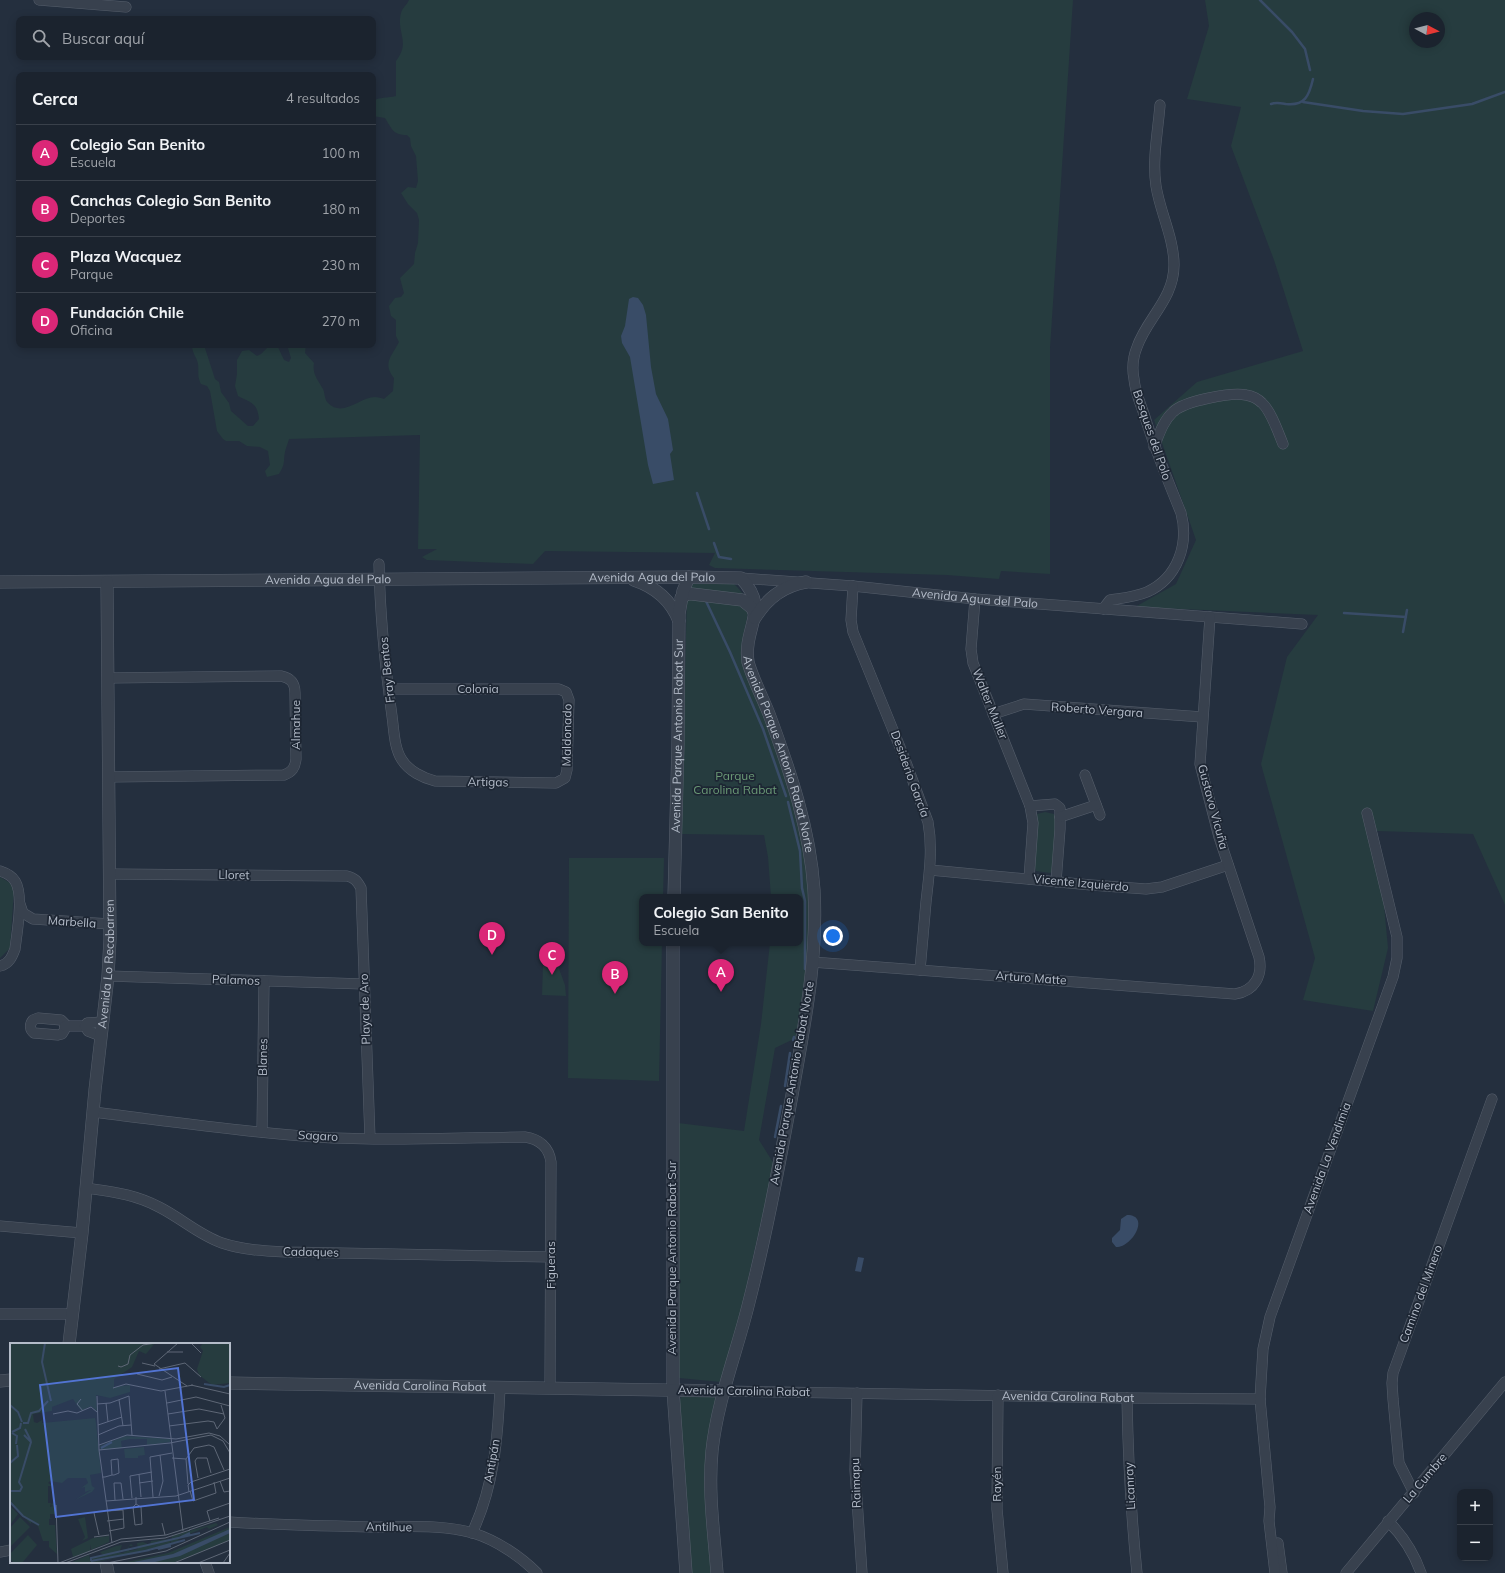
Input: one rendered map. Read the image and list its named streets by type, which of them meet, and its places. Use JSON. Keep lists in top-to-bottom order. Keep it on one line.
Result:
{"streets":{"street":["Bosques del Polo","Avenida Agua del Palo","Fray Bentos","Colonia","Walter Muller","Roberto Vergara","Almahue","Maldonado","Avenida Parque Antonio Rabat Sur","Avenida Parque Antonio Rabat Norte","Desiderio García","Artigas","Gustavo Vicuña","Lloret","Vicente Izquierdo","Marbella","Avenida Lo Recabarren","Arturo Matte","Palamos","Playa de Aro","Blanes","Sagaro","Avenida La Vendimia","Cadaques","Figueras","Camino del Minero","Avenida Carolina Rabat","Antipán","La Cumbre","Raimapu","Rayén","Licanray","Antilhue"]},"crossings":[["Bosques del Polo","Avenida Agua del Palo"],["Avenida Agua del Palo","Fray Bentos"],["Avenida Agua del Palo","Walter Muller"],["Avenida Agua del Palo","Avenida Parque Antonio Rabat Sur"],["Avenida Agua del Palo","Avenida Parque Antonio Rabat Norte"],["Avenida Agua del Palo","Desiderio García"],["Avenida Agua del Palo","Gustavo Vicuña"],["Avenida Agua del Palo","Avenida Lo Recabarren"],["Fray Bentos","Colonia"],["Fray Bentos","Artigas"],["Colonia","Maldonado"],["Walter Muller","Roberto Vergara"],["Walter Muller","Vicente Izquierdo"],["Roberto Vergara","Gustavo Vicuña"],["Almahue","Avenida Lo Recabarren"],["Maldonado","Artigas"],["Avenida Parque Antonio Rabat Sur","Avenida Carolina Rabat"],["Avenida Parque Antonio Rabat Norte","Arturo Matte"],["Avenida Parque Antonio Rabat Norte","Avenida Carolina Rabat"],["Desiderio García","Vicente Izquierdo"],["Desiderio García","Arturo Matte"],["Gustavo Vicuña","Vicente Izquierdo"],["Gustavo Vicuña","Arturo Matte"],["Lloret","Avenida Lo Recabarren"],["Lloret","Playa de Aro"],["Marbella","Avenida Lo Recabarren"],["Avenida Lo Recabarren","Palamos"],["Avenida Lo Recabarren","Sagaro"],["Avenida Lo Recabarren","Cadaques"],["Palamos","Playa de Aro"],["Palamos","Blanes"],["Playa de Aro","Sagaro"],["Blanes","Sagaro"],["Sagaro","Figueras"],["Avenida La Vendimia","Avenida Carolina Rabat"],["Cadaques","Figueras"],["Figueras","Avenida Carolina Rabat"],["Camino del Minero","La Cumbre"],["Avenida Carolina Rabat","Antipán"],["Avenida Carolina Rabat","Raimapu"],["Avenida Carolina Rabat","Rayén"],["Avenida Carolina Rabat","Licanray"],["Antipán","Antilhue"]],"parks":["Parque Carolina Rabat"],"north":"right","page":{"search":"Buscar aquí","heading":["Cerca","4 resultados"],"list":[{"mark":"A","name":"Colegio San Benito","note":"Escuela","value":"100 m"},{"mark":"B","name":"Canchas Colegio San Benito","note":"Deportes","value":"180 m"},{"mark":"C","name":"Plaza Wacquez","note":"Parque","value":"230 m"},{"mark":"D","name":"Fundación Chile","note":"Oficina","value":"270 m"}],"popup":["Colegio San Benito","Escuela"],"pins":["D","C","A","B"],"map_buttons":["+","−"]}}
